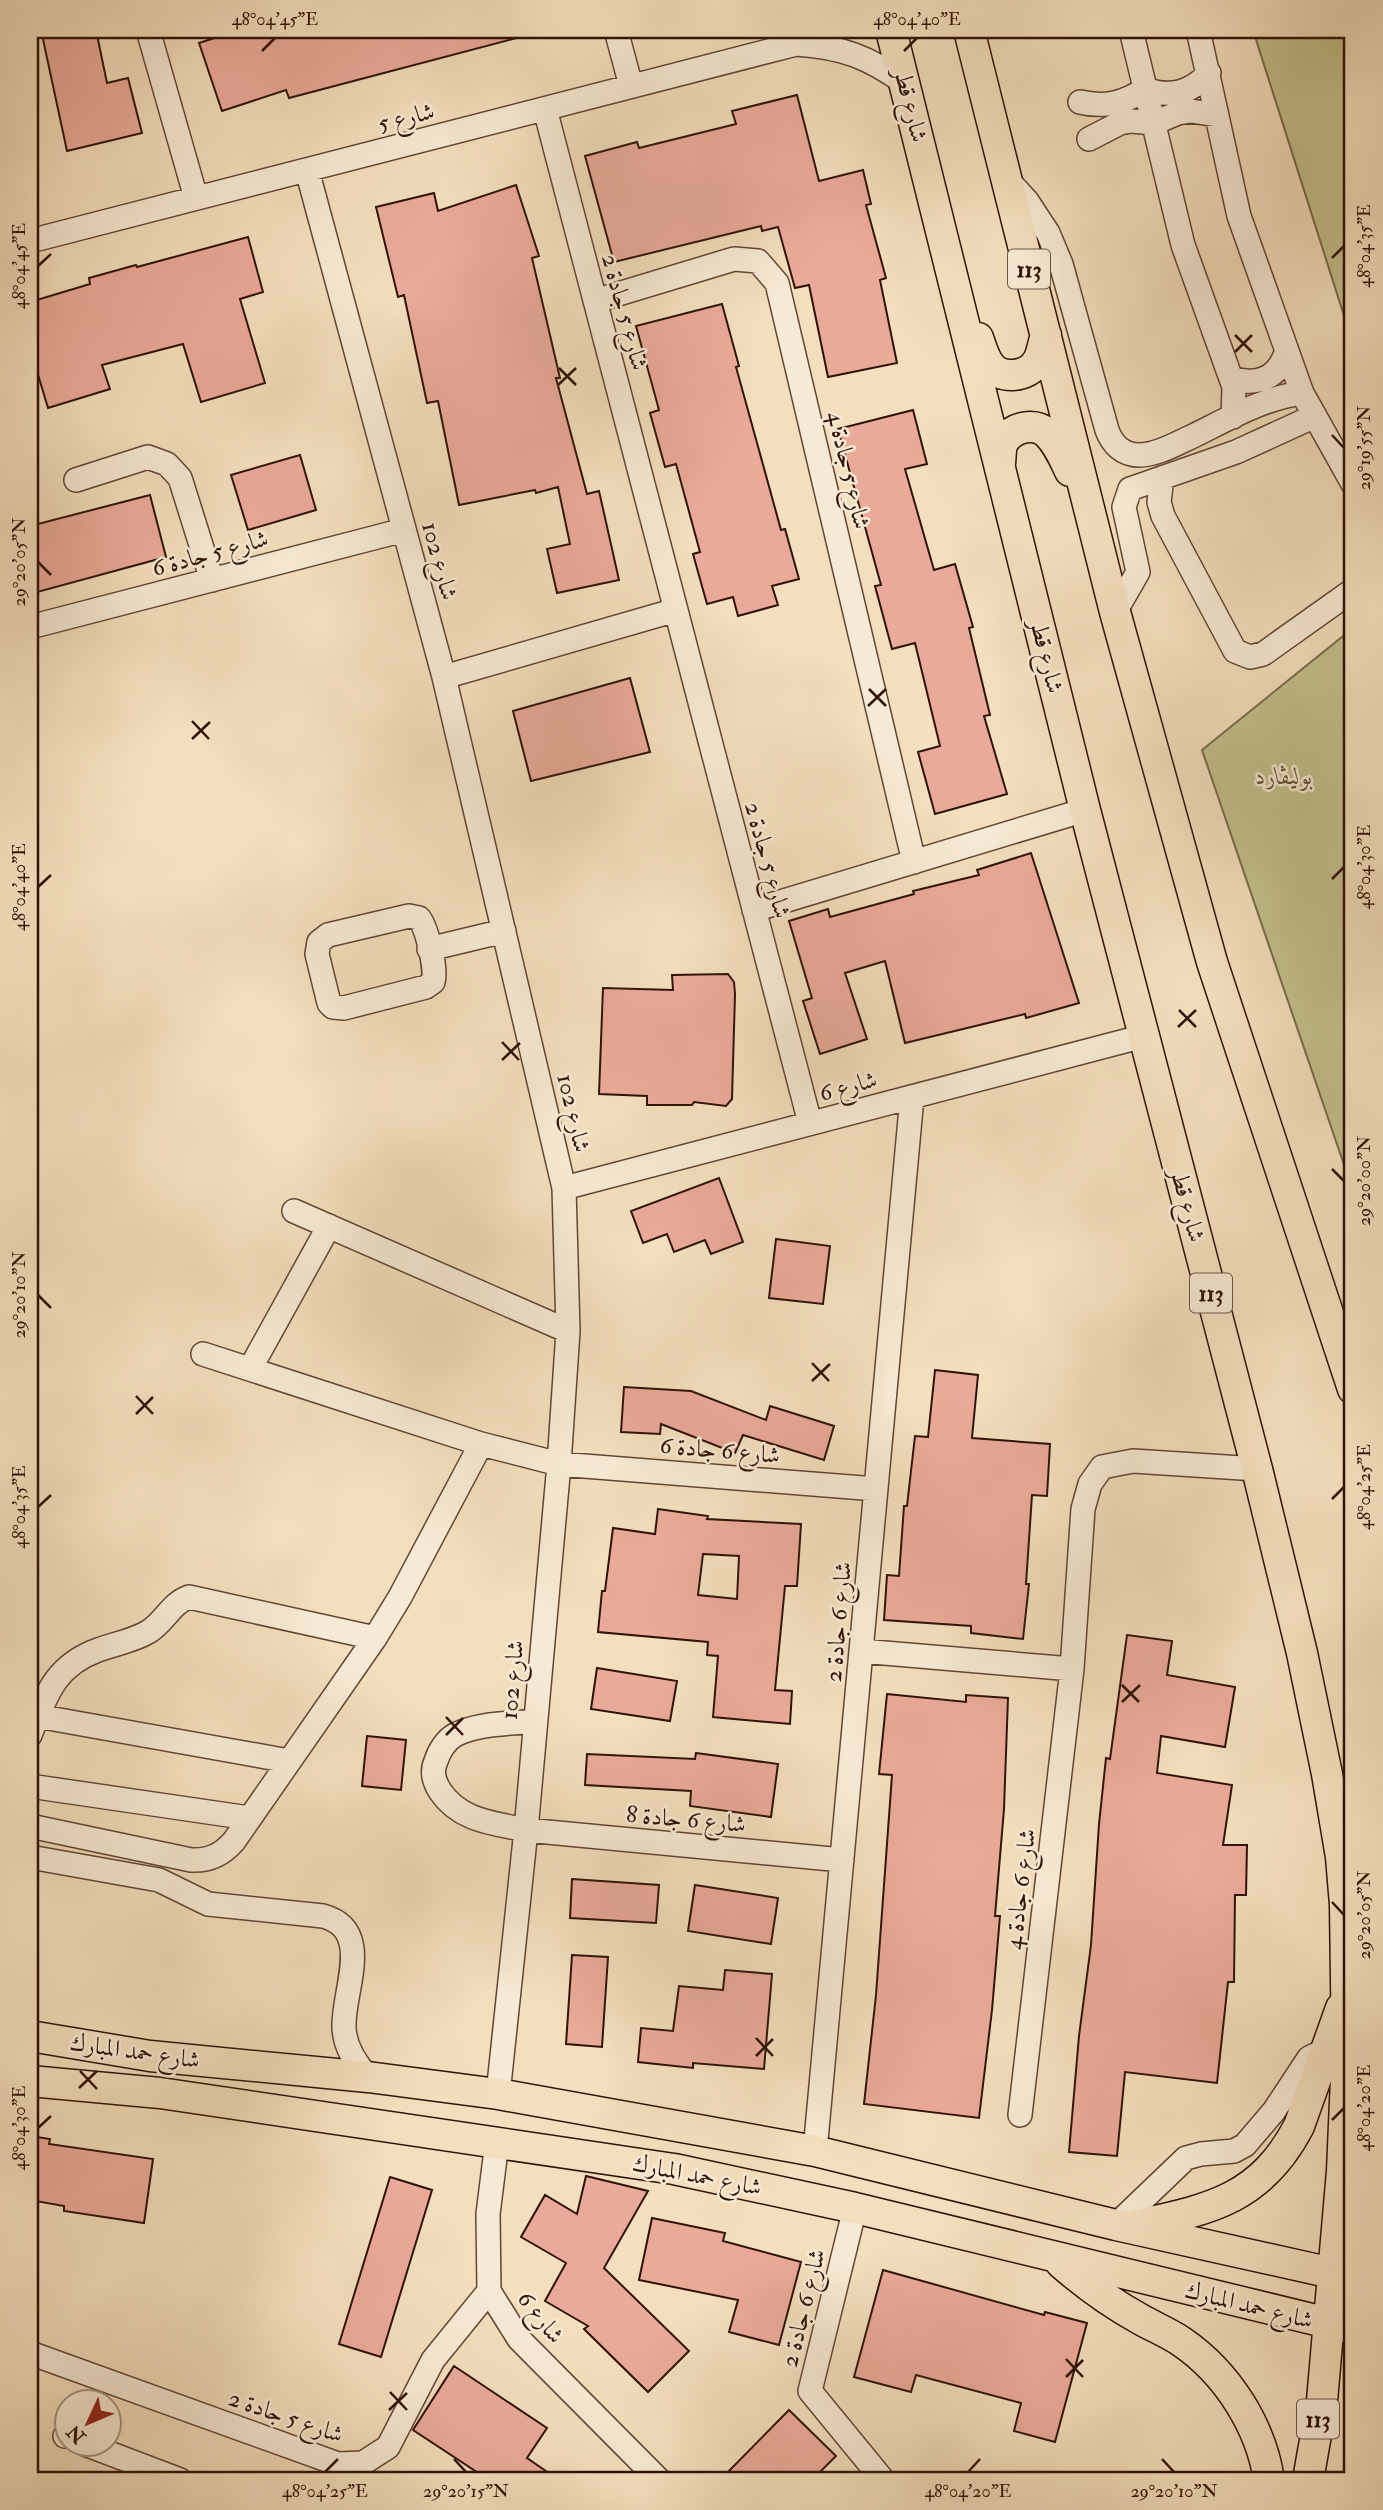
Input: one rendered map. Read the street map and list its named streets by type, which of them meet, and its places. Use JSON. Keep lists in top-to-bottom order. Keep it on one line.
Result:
{"streets":{"main road":["شارع قطر","113","شارع حمد المبارك"],"street":["شارع 5","شارع 5 جادة 2","شارع 5 جادة 4","شارع 5 جادة 6","شارع 102","شارع 6","شارع 6 جادة 6","شارع 6 جادة 2","شارع 6 جادة 8","شارع 6 جادة 4"]},"crossings":[["شارع قطر","شارع 5"],["شارع قطر","شارع 6"],["شارع قطر","شارع 6 جادة 4"],["شارع قطر","شارع حمد المبارك"],["شارع 5","شارع 5 جادة 2"],["شارع 5","شارع 102"],["شارع 5 جادة 2","شارع 5 جادة 4"],["شارع 5 جادة 2","شارع 6"],["شارع 5 جادة 6","شارع 102"],["شارع 102","شارع 6"],["شارع 102","شارع 6 جادة 6"],["شارع 102","شارع 6 جادة 8"],["شارع 102","شارع حمد المبارك"],["شارع 6","شارع 6 جادة 2"],["شارع 6","شارع حمد المبارك"],["شارع 6 جادة 6","شارع 6 جادة 2"],["شارع 6 جادة 2","شارع 6 جادة 8"],["شارع 6 جادة 2","شارع حمد المبارك"]],"parks":["بوليڤارد"],"north":"bottom left","coordinates":["48°04'45\"E","48°04'40\"E","48°04'35\"E","29°19'55\"N","29°20'05\"N","48°04'30\"E","29°20'00\"N","29°20'10\"N","48°04'25\"E","48°04'20\"E","29°20'15\"N"]}
